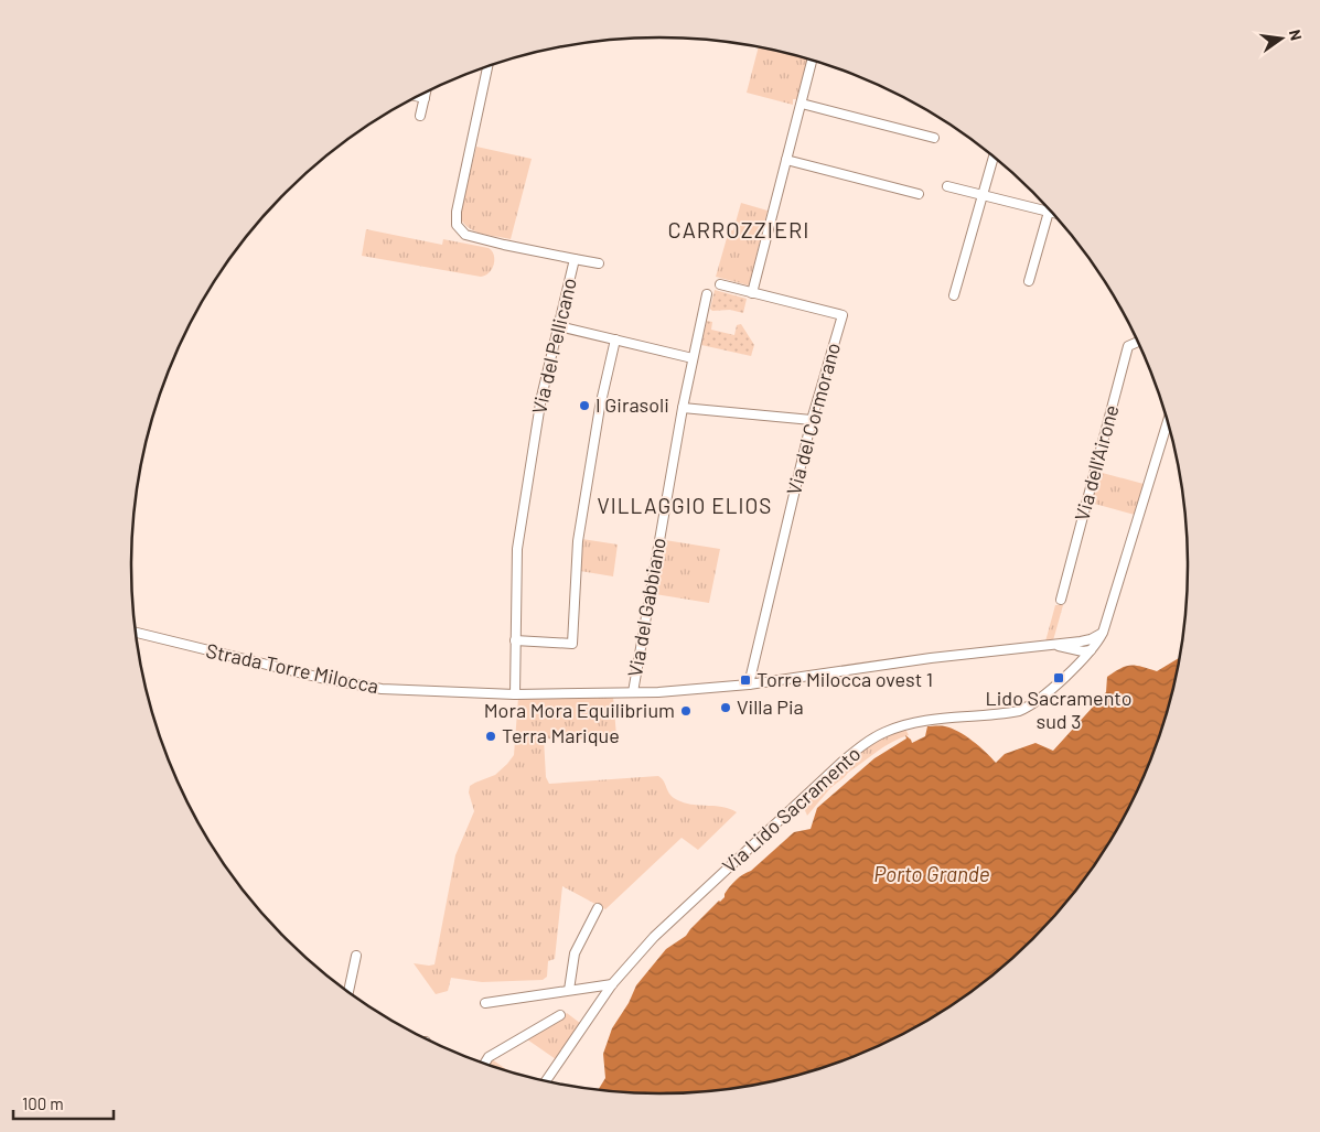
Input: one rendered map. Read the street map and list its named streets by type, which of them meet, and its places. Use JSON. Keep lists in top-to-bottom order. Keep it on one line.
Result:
{"streets":{"street":["Via del Pellicano","Via del Cormorano","Via dell'Airone","Via del Gabbiano","Strada Torre Milocca","Via Lido Sacramento"]},"crossings":[["Via del Pellicano","Strada Torre Milocca"],["Via del Cormorano","Strada Torre Milocca"],["Via del Gabbiano","Strada Torre Milocca"],["Strada Torre Milocca","Via Lido Sacramento"]],"districts":["CARROZZIERI","VILLAGGIO ELIOS"],"water":["Porto Grande"],"places":{"other":["I Girasoli","Villa Pia","Mora Mora Equilibrium","Terra Marique"],"transit":["Lido Sacramento sud 3","Torre Milocca ovest 1"]},"scale_bar":"100 m","north":"right"}
